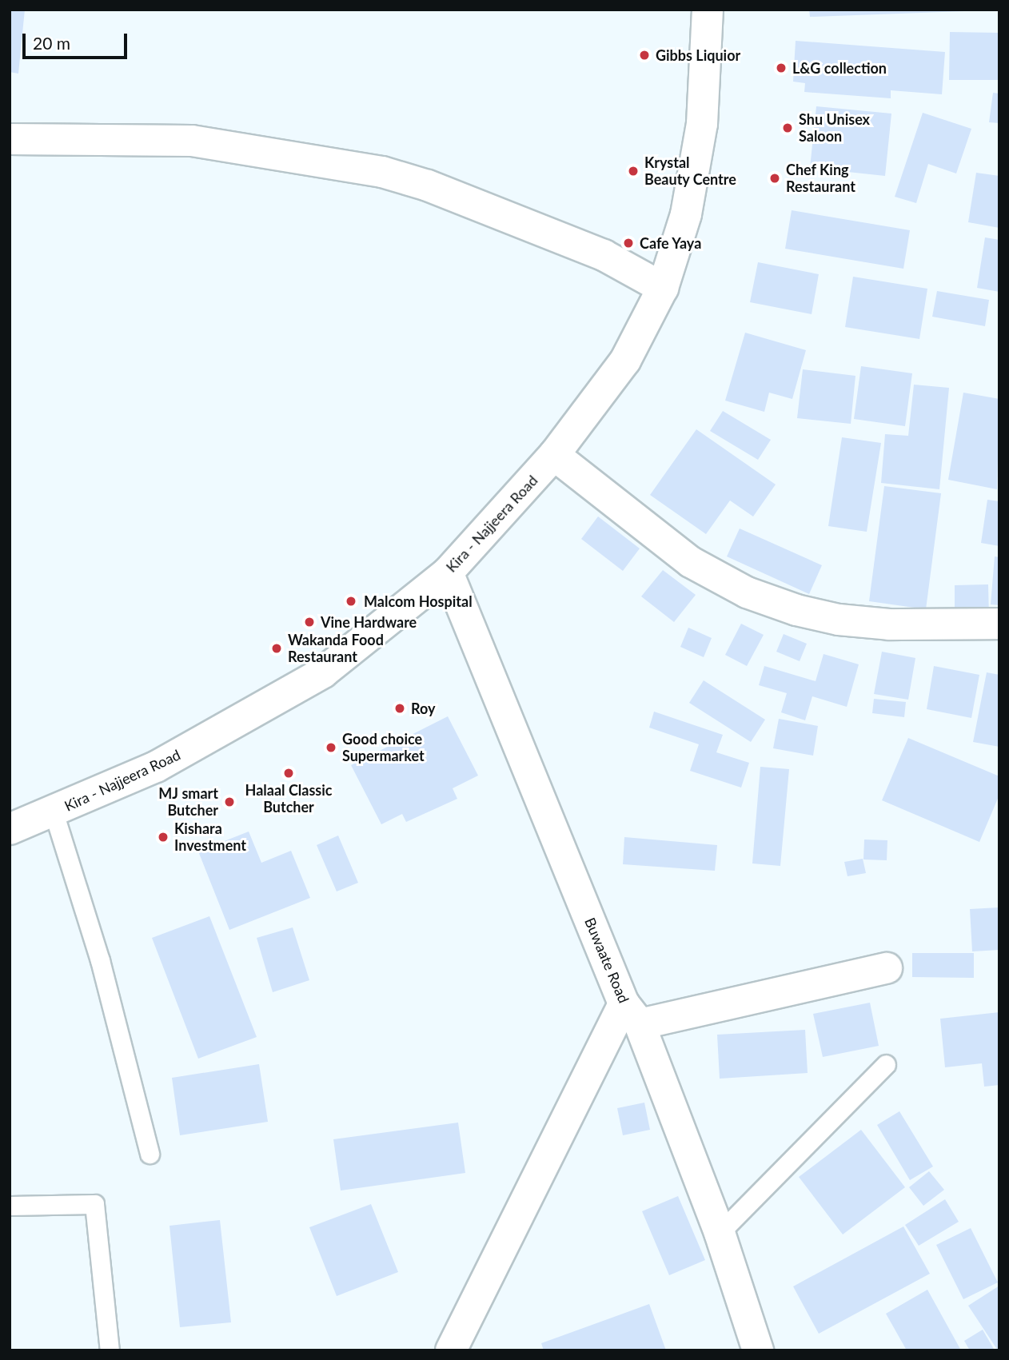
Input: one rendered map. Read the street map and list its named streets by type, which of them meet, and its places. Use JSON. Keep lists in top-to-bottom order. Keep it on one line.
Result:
{"streets":{"street":["Kira - Najjeera Road","Buwaate Road"]},"crossings":[["Kira - Najjeera Road","Buwaate Road"]],"places":["Gibbs Liquior","L&G collection","Shu Unisex Saloon","Krystal Beauty Centre","Chef King Restaurant","Cafe Yaya","Malcom Hospital","Vine Hardware","Wakanda Food Restaurant","Roy","Good choice Supermarket","Halaal Classic Butcher","MJ smart Butcher","Kishara Investment"],"scale_bar":"20 m"}
